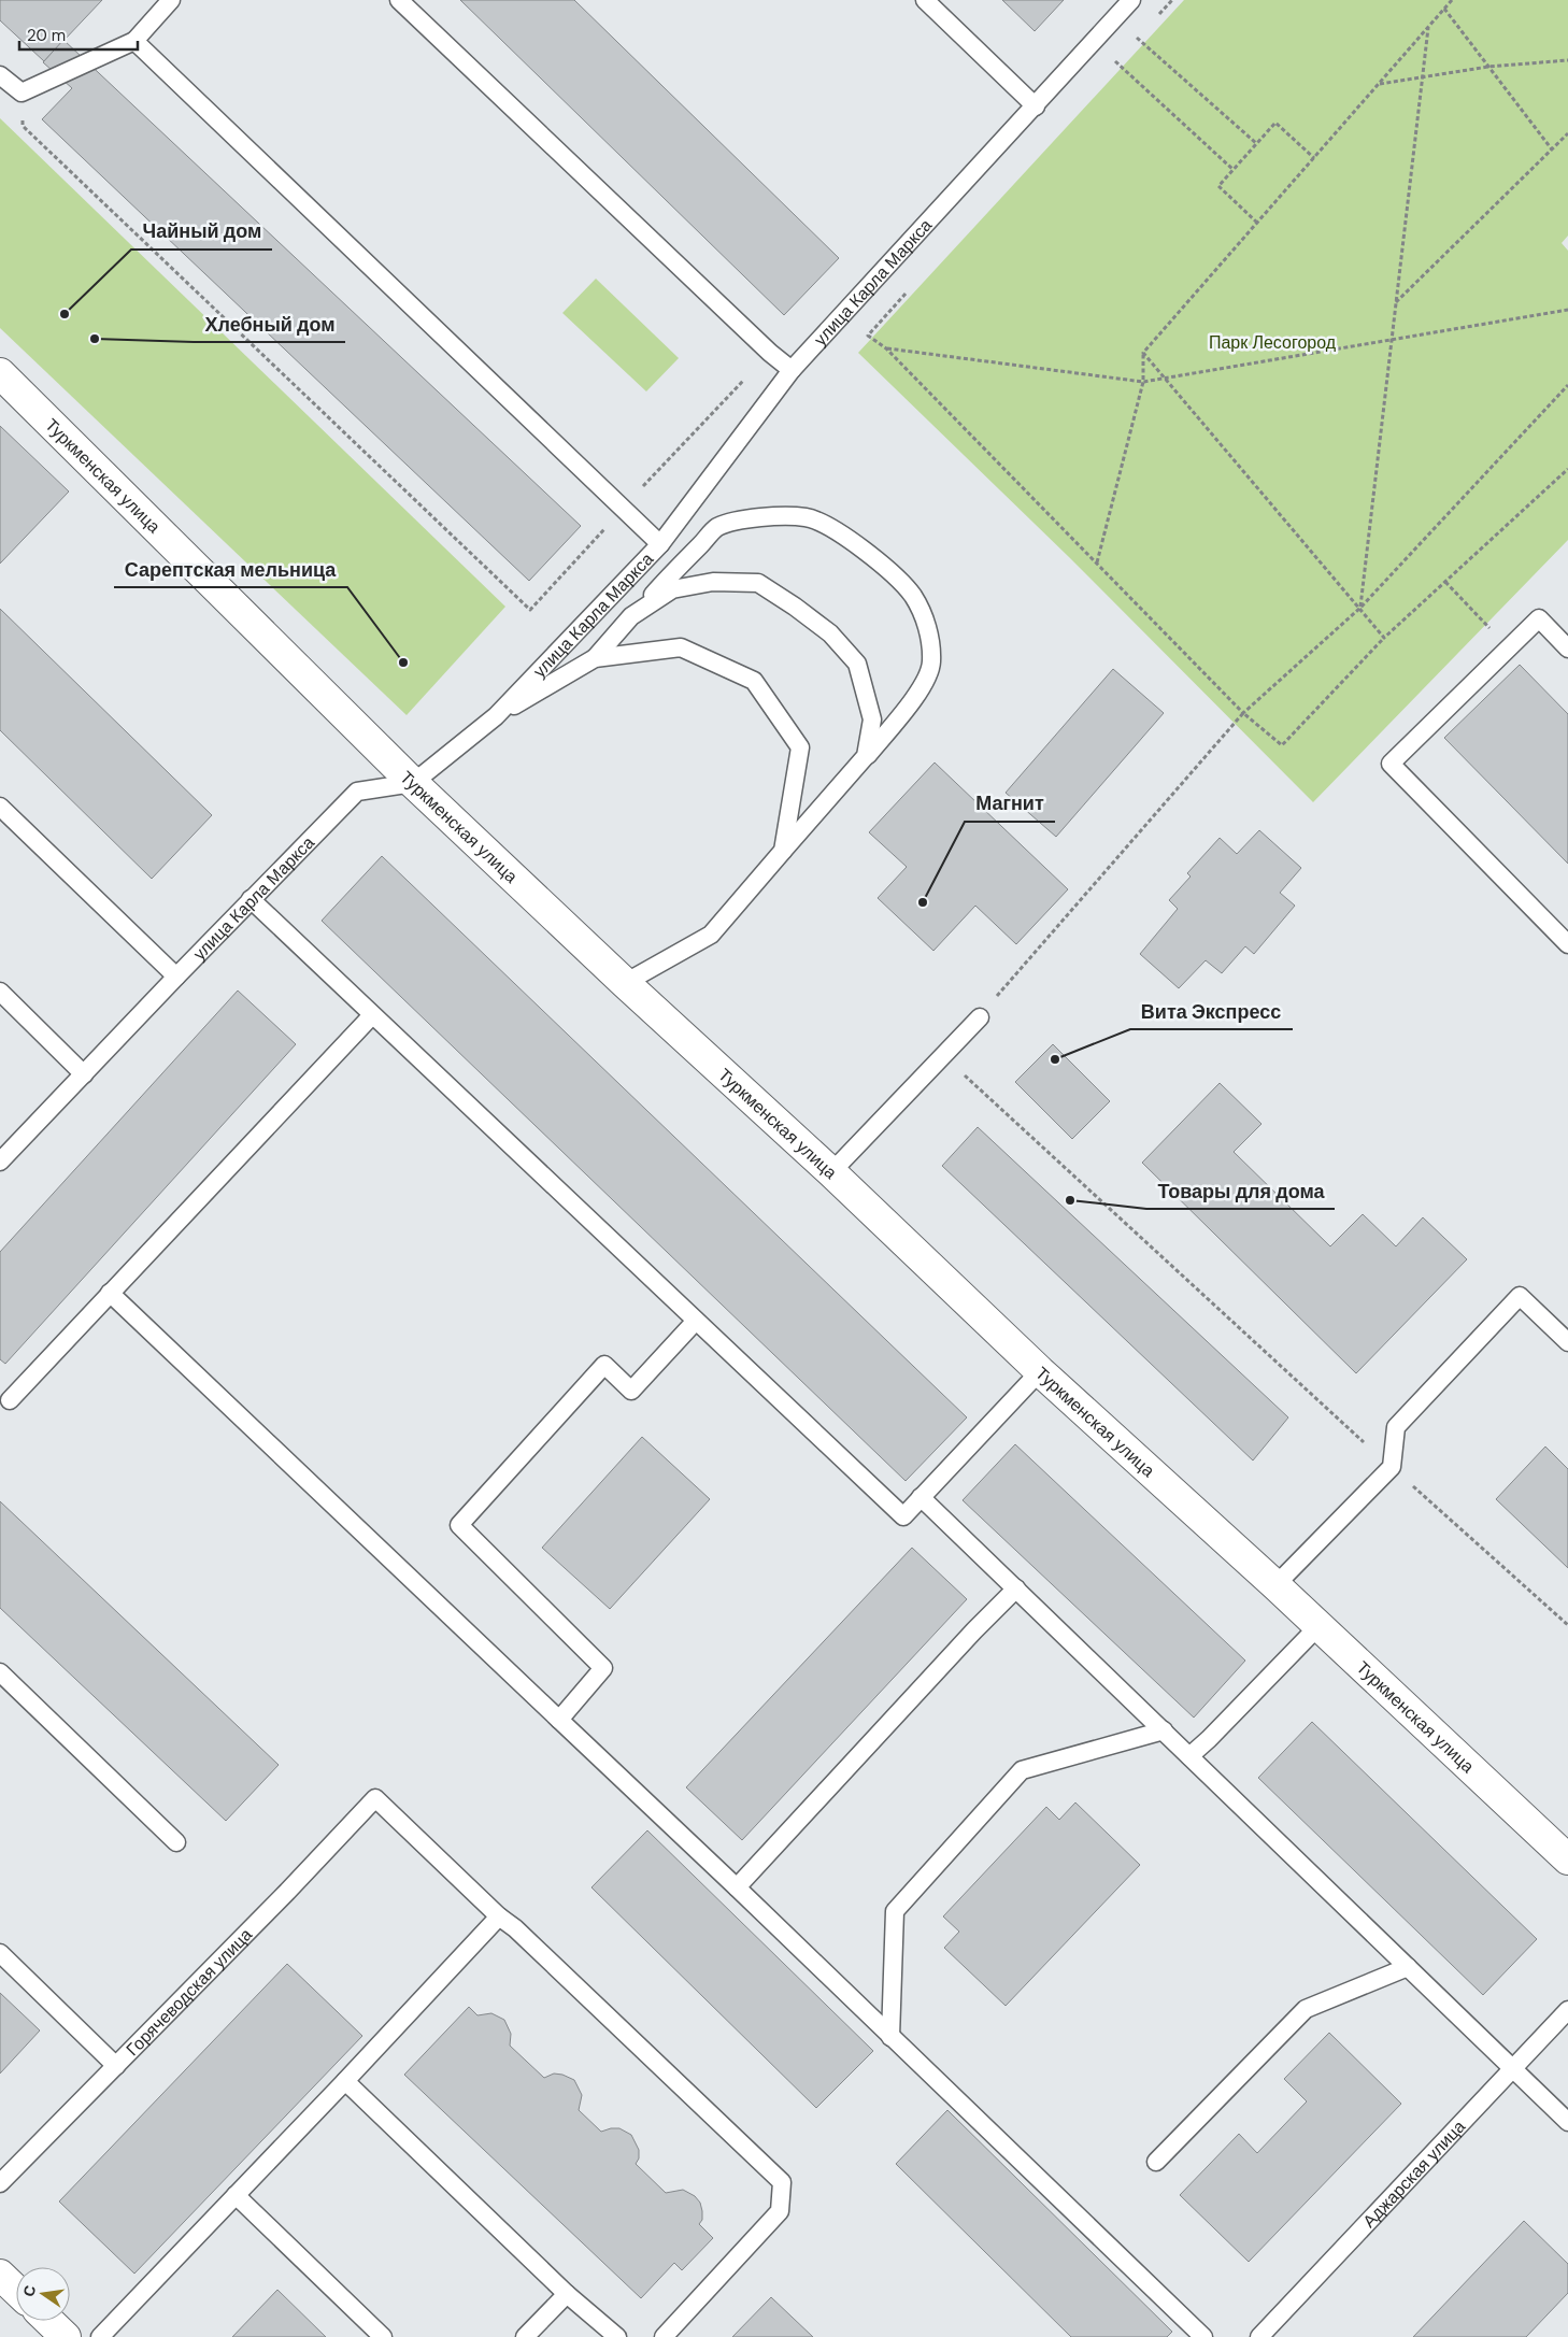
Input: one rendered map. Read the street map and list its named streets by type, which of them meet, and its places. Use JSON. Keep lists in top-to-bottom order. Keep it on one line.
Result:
{"streets":{"street":["Туркменская улица"],"lane":["улица Карла Маркса","Горячеводская улица","Аджарская улица"]},"crossings":[["улица Карла Маркса","Туркменская улица"]],"parks":["Парк Лесогород"],"places":["Чайный дом","Хлебный дом","Сарептская мельница","Магнит","Вита Экспресс","Товары для дома"],"scale_bar":"20 m","north":"left"}
